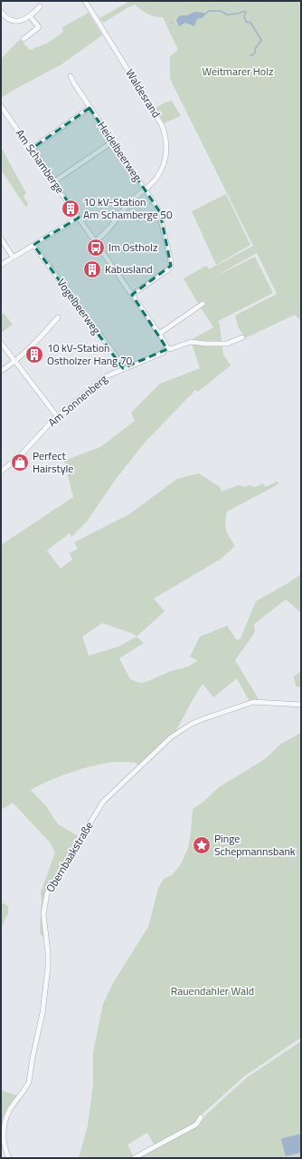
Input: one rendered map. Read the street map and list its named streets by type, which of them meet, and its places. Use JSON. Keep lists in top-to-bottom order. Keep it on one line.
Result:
{"streets":{"street":["Waldesrand","Heidelbeerweg","Am Schamberge","Vogelbeerweg","Am Sonnenberg","Obernbaakstraße"]},"crossings":[["Waldesrand","Heidelbeerweg"],["Waldesrand","Am Schamberge"],["Heidelbeerweg","Am Schamberge"],["Vogelbeerweg","Am Sonnenberg"]],"parks":["Weitmarer Holz","Rauendahler Wald"],"places":{"building":["10 kV-Station Am Schamberge 50","Kabusland","10 kV-Station Ostholzer Hang 70"],"bus stop":["Im Ostholz"],"shop":["Perfect Hairstyle"],"place":["Pinge Schepmannsbank"]}}
